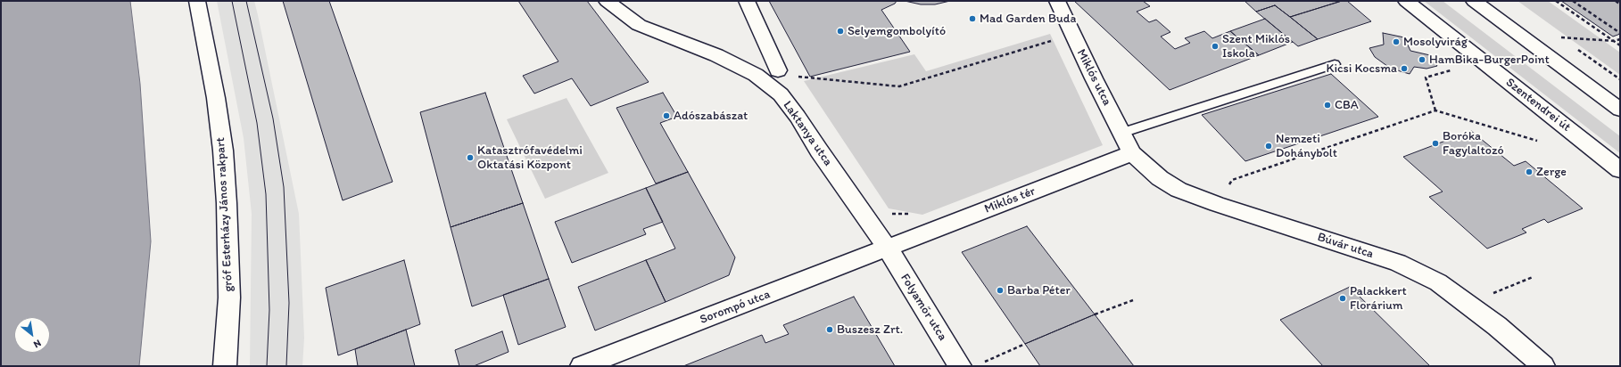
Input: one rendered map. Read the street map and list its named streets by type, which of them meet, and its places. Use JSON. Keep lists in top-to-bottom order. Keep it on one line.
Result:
{"streets":{"street":["Miklós utca","Szentendrei út","Laktanya utca","Miklós tér","gróf Esterházy János rakpart","Búvár utca","Sorompó utca","Folyamőr utca"]},"crossings":[["Miklós utca","Miklós tér"],["Miklós utca","Búvár utca"],["Laktanya utca","Miklós tér"],["Laktanya utca","Sorompó utca"],["Laktanya utca","Folyamőr utca"],["Miklós tér","Búvár utca"],["Miklós tér","Sorompó utca"],["Miklós tér","Folyamőr utca"],["Sorompó utca","Folyamőr utca"]],"places":["Mad Garden Buda","Selyemgombolyító","Mosolyvirág","Szent Miklós Iskola","HamBika-BurgerPoint","Kicsi Kocsma","CBA","Adószabászat","Boróka Fagylaltozó","Nemzeti Dohánybolt","Katasztrófavédelmi Oktatási Központ","Zerge","Barba Péter","Palackkert Florárium","Buszesz Zrt."],"north":"bottom right"}
